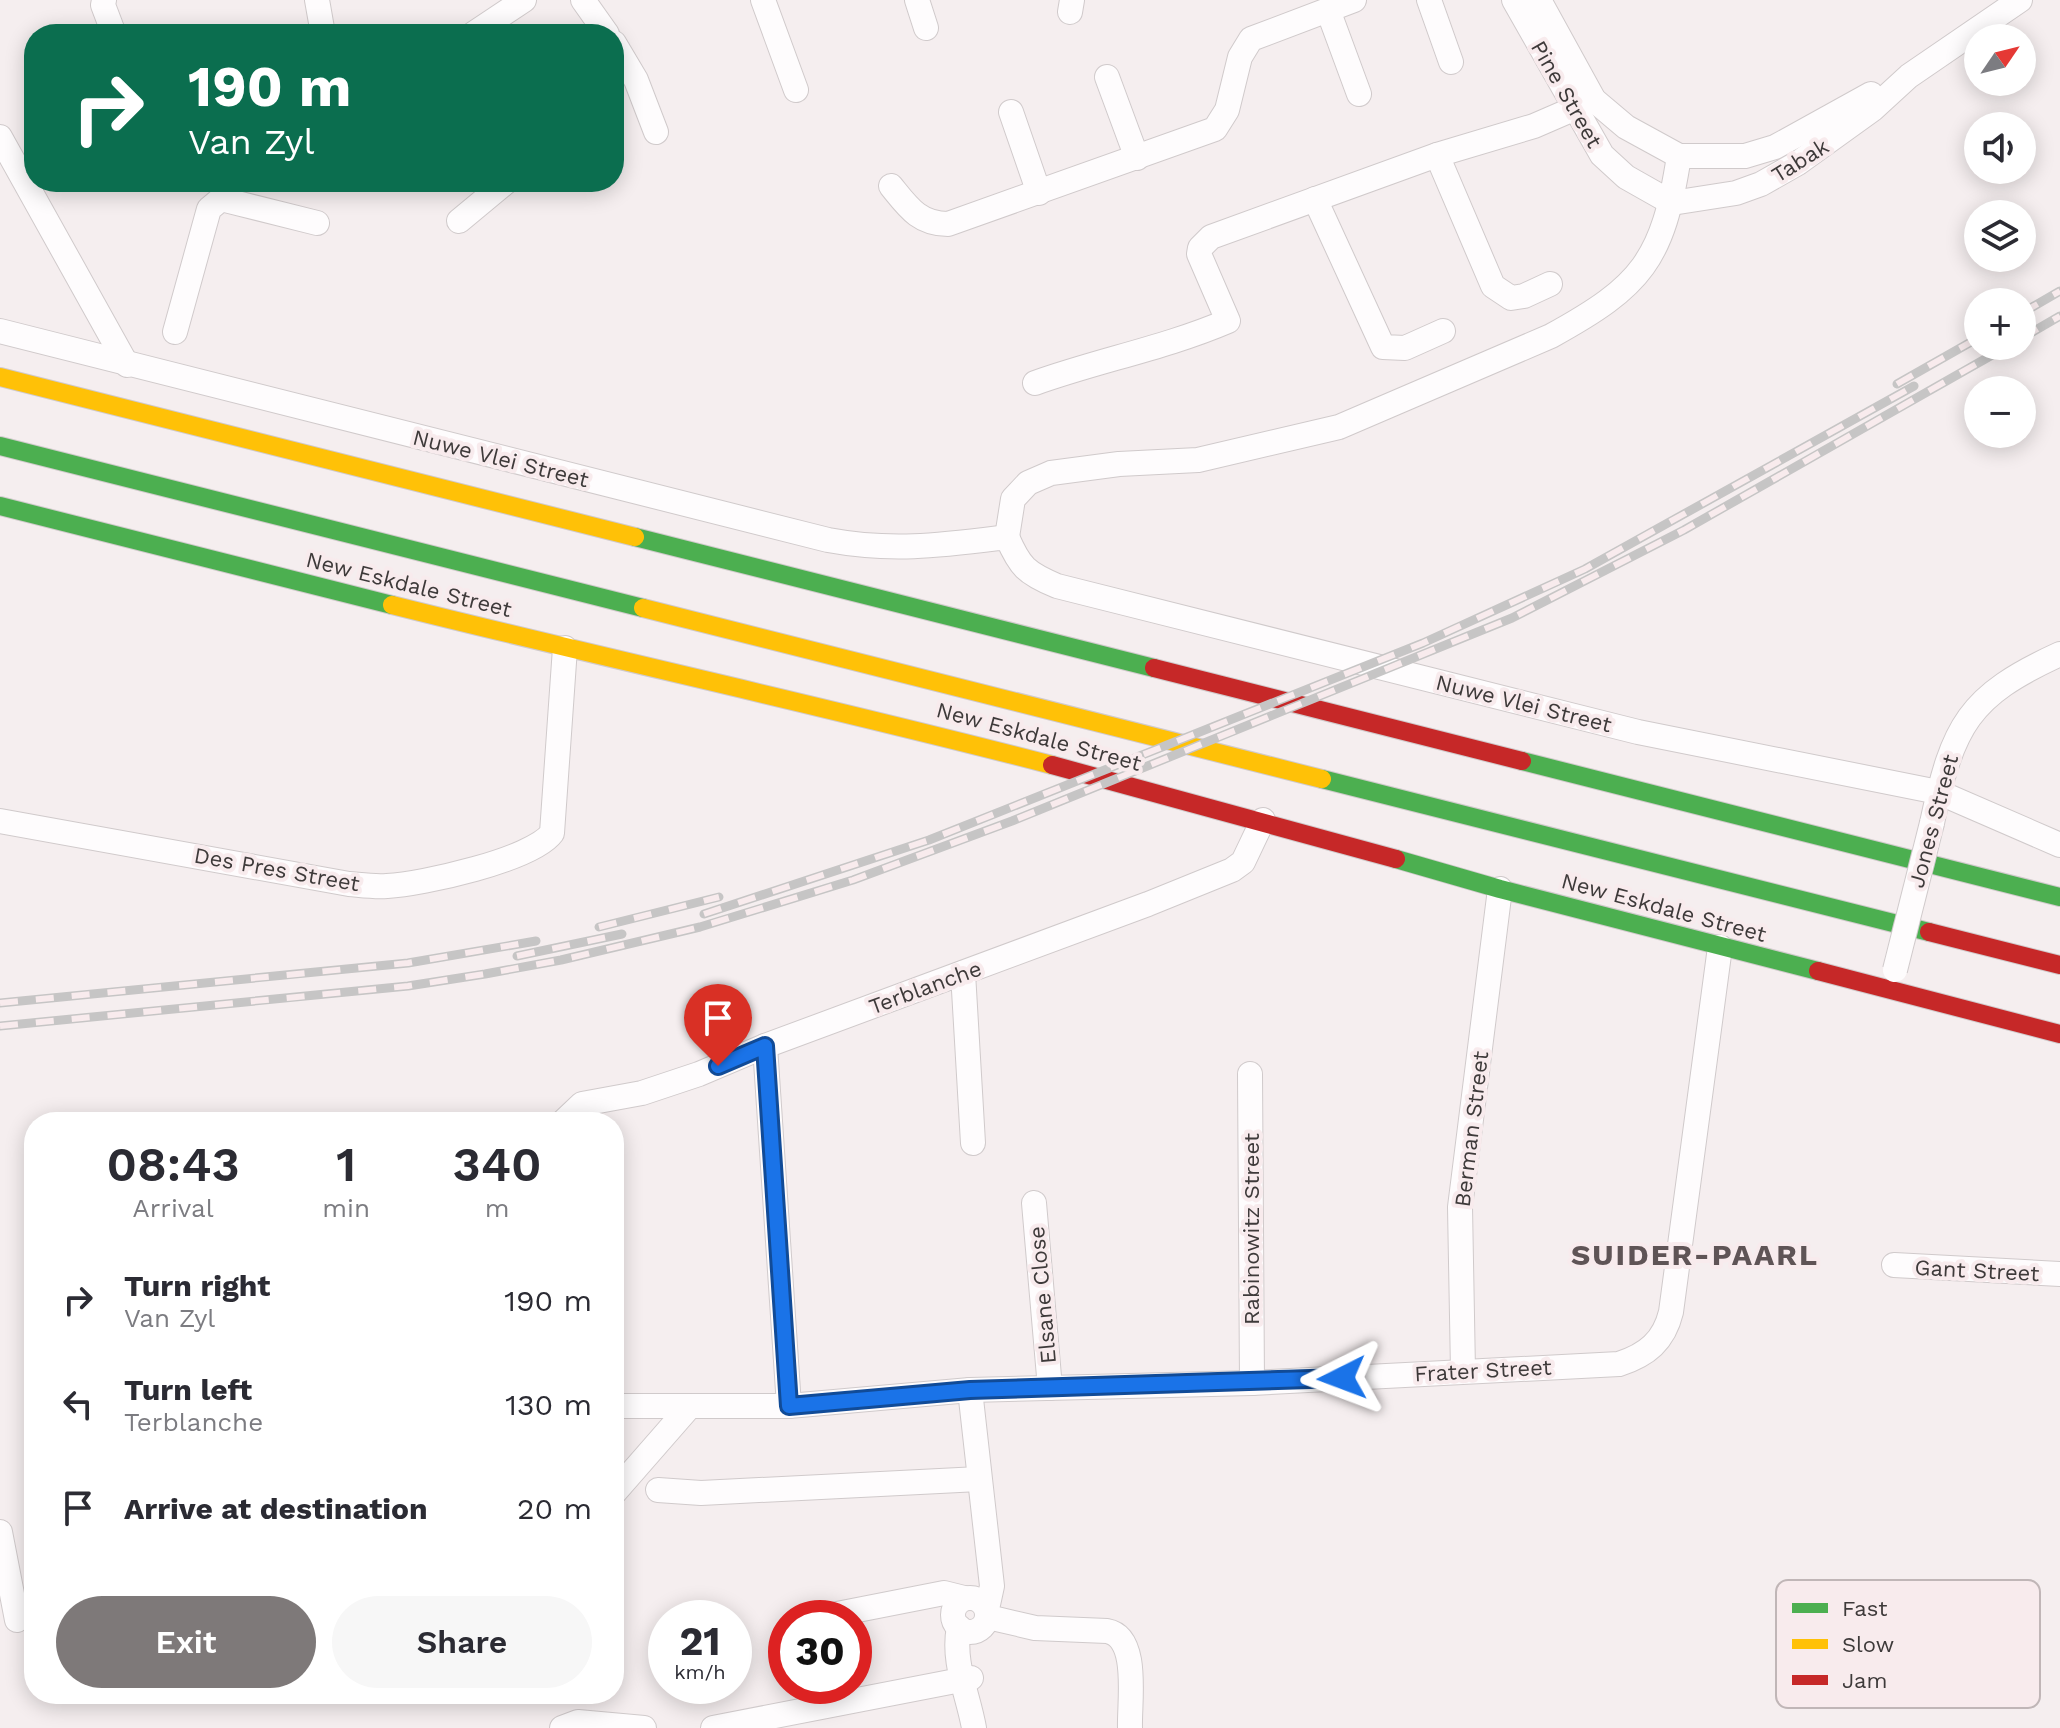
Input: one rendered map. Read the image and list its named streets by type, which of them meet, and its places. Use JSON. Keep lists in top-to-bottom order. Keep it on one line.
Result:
{"streets":{"main road":["New Eskdale Street"],"street":["Pine Street","Tabak","Nuwe Vlei Street","Jones Street","Des Pres Street","Terblanche","Berman Street","Rabinowitz Street","Gant Street","Elsane Close","Frater Street"]},"crossings":[["Pine Street","Tabak"],["Nuwe Vlei Street","Jones Street"],["New Eskdale Street","Jones Street"],["New Eskdale Street","Des Pres Street"],["New Eskdale Street","Terblanche"],["New Eskdale Street","Berman Street"],["New Eskdale Street","Frater Street"],["Berman Street","Frater Street"],["Rabinowitz Street","Frater Street"],["Elsane Close","Frater Street"]],"districts":["SUIDER-PAARL"],"legend":["Fast","Slow","Jam"],"north":"top right","page":{"map_buttons":["+","−"],"turn":["190 m","Van Zyl"],"eta":["08:43","Arrival","1","min","340","m"],"list":[{"name":"Turn right","note":"Van Zyl","value":"190 m"},{"name":"Turn left","note":"Terblanche","value":"130 m"},{"name":"Arrive at destination","value":"20 m"}],"buttons":["Exit","Share"],"speed":"21 km/h","limit":"30"}}
